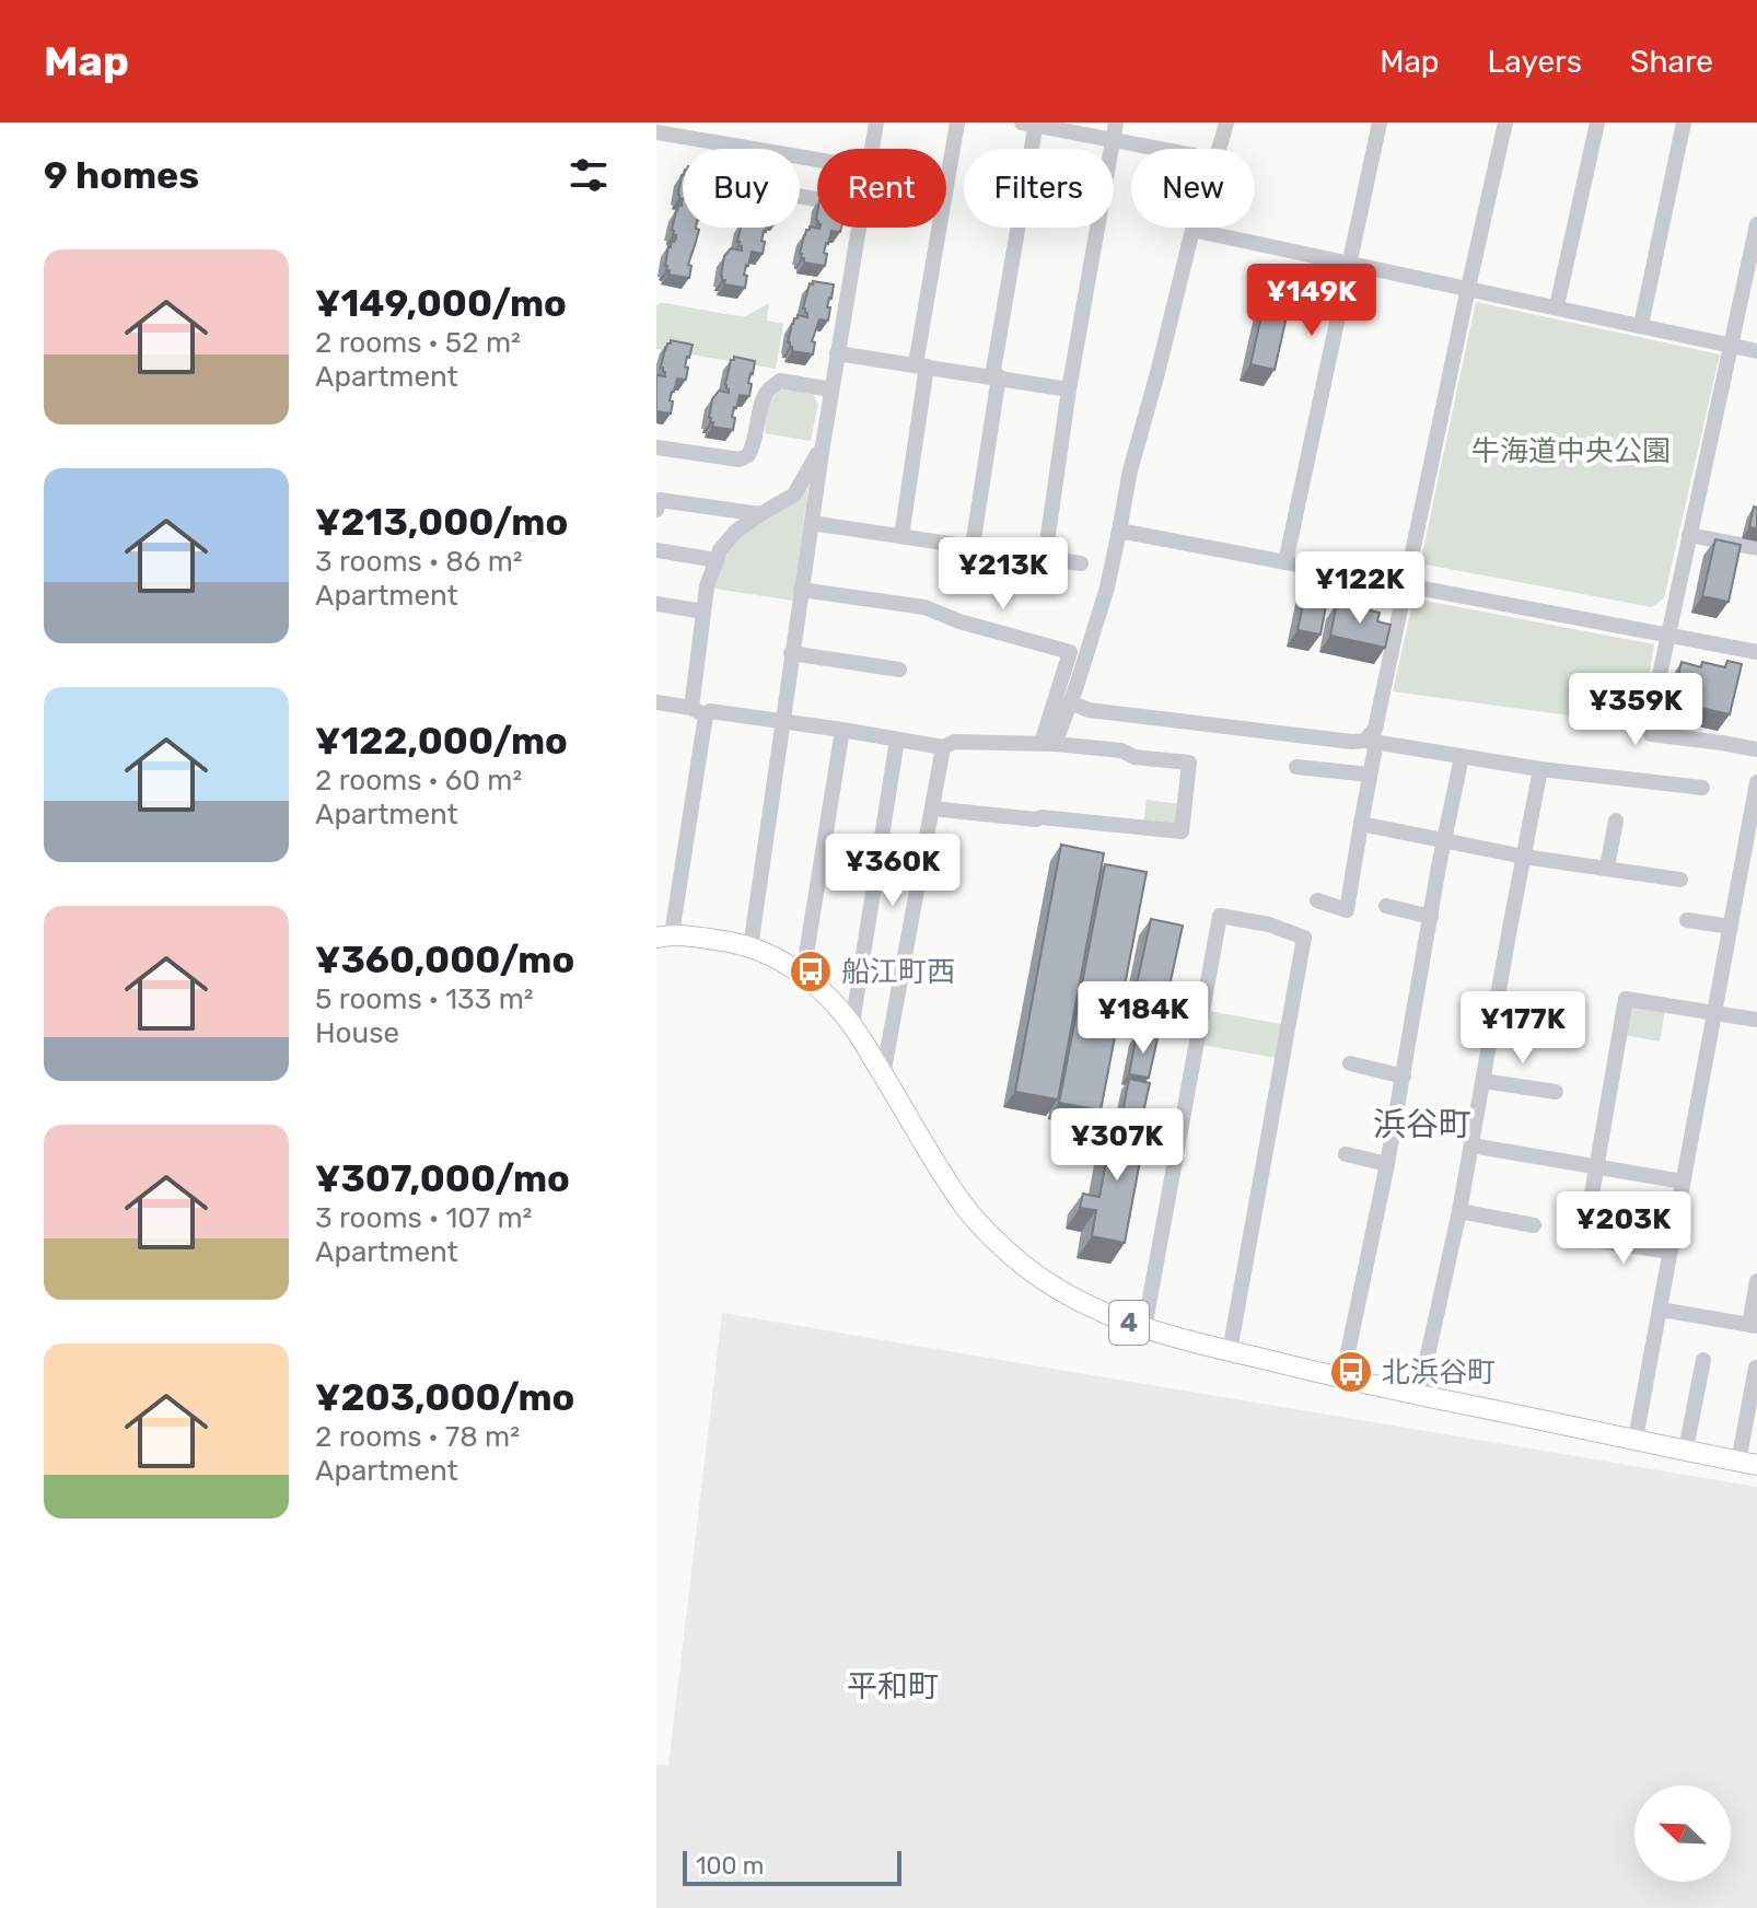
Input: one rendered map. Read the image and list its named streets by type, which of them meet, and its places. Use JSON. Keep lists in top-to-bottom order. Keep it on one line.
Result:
{"streets":{"main road":["4"]},"districts":["浜谷町","平和町"],"parks":["牛海道中央公園"],"places":{"bus stop":["船江町西","北浜谷町"]},"scale_bar":"100 m","north":"top left","page":{"header":"Map","nav":["Map","Layers","Share"],"heading":"9 homes","chip":["Buy","Rent","Filters","New"],"list":[{"name":"¥149,000/mo","note":"2 rooms · 52 m² · Apartment"},{"name":"¥213,000/mo","note":"3 rooms · 86 m² · Apartment"},{"name":"¥122,000/mo","note":"2 rooms · 60 m² · Apartment"},{"name":"¥360,000/mo","note":"5 rooms · 133 m² · House"},{"name":"¥307,000/mo","note":"3 rooms · 107 m² · Apartment"},{"name":"¥203,000/mo","note":"2 rooms · 78 m² · Apartment"}],"price":["¥149K","¥213K","¥122K","¥359K","¥360K","¥184K","¥177K","¥307K","¥203K"],"scale":"100 m"}}
